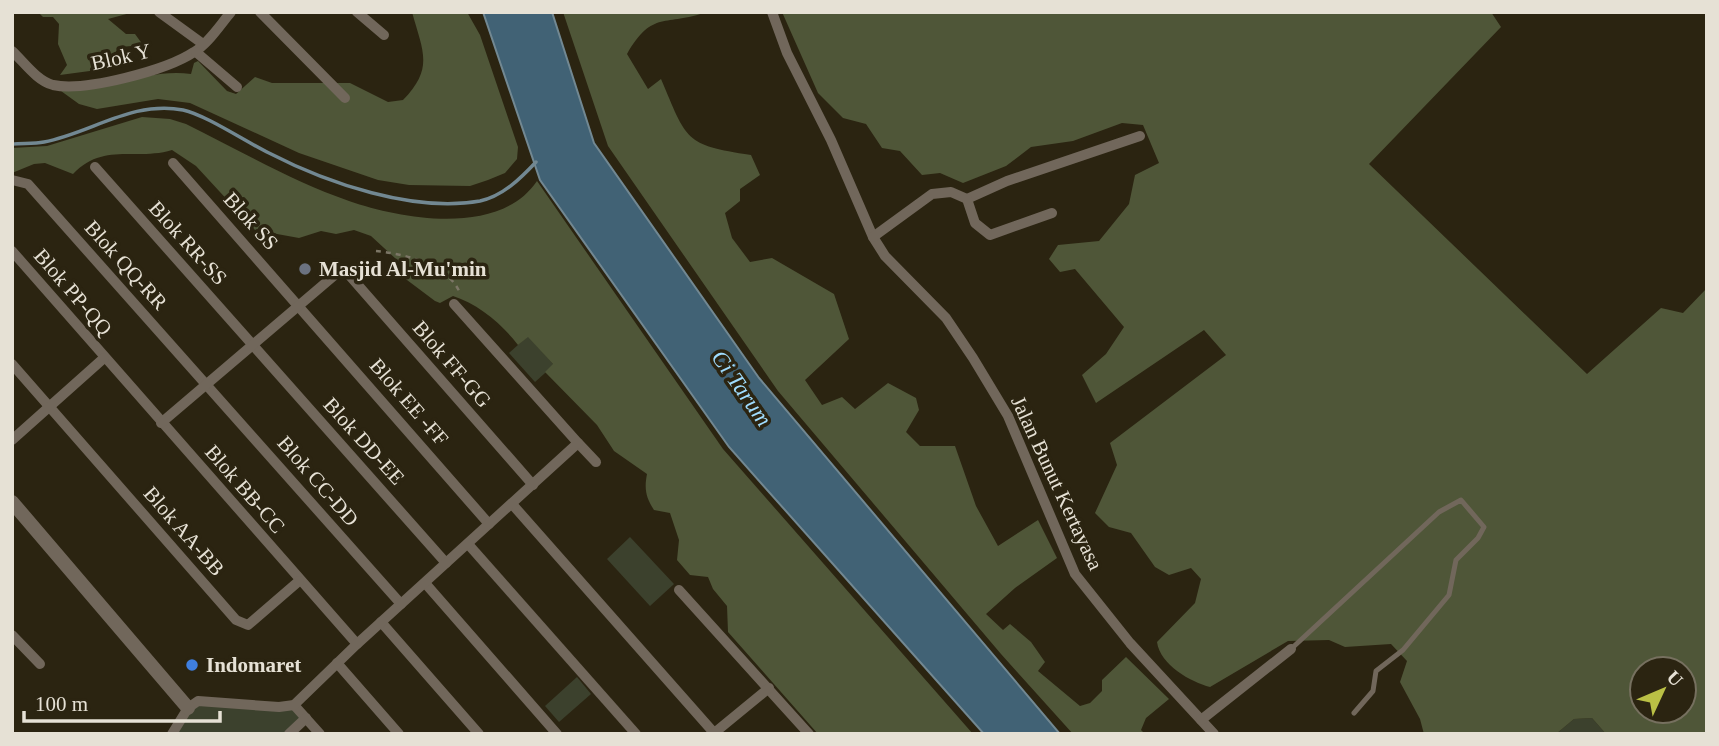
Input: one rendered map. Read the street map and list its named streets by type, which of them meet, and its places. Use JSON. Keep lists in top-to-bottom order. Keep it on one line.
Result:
{"streets":{"street":["Blok Y","Blok SS","Blok RR-SS","Blok QQ-RR","Blok PP-QQ","Blok FF-GG","Blok EE -FF","Blok DD-EE","Blok CC-DD","Jalan Bunut Kertayasa","Blok BB-CC","Blok AA-BB"]},"crossings":[["Blok SS","Blok FF-GG"],["Blok SS","Blok EE -FF"],["Blok RR-SS","Blok DD-EE"],["Blok QQ-RR","Blok CC-DD"],["Blok PP-QQ","Blok BB-CC"],["Blok FF-GG","Blok EE -FF"],["Blok BB-CC","Blok AA-BB"]],"water":["Ci Tarum"],"places":["Masjid Al-Mu'min","Indomaret"],"scale_bar":"100 m","north":"top right"}
